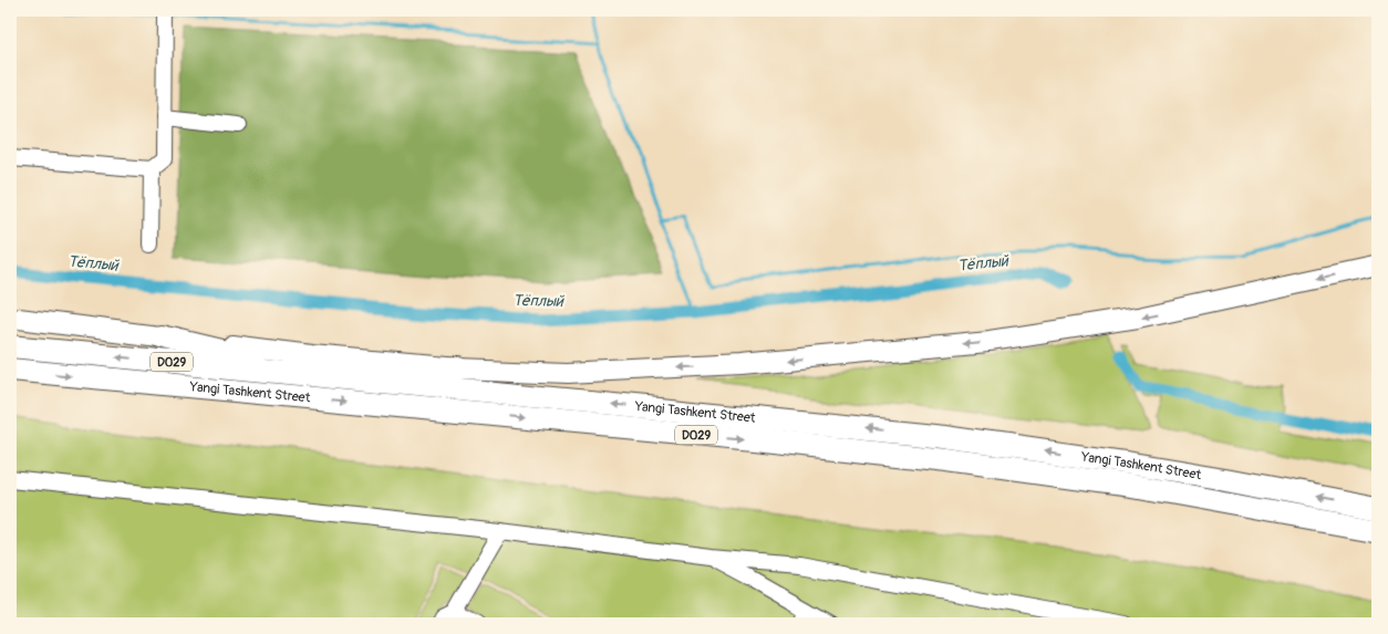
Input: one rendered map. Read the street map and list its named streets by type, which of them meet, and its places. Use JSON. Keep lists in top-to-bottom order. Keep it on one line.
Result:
{"streets":{"highway":["D029","Yangi Tashkent Street"]},"water":["Тёплый"]}
